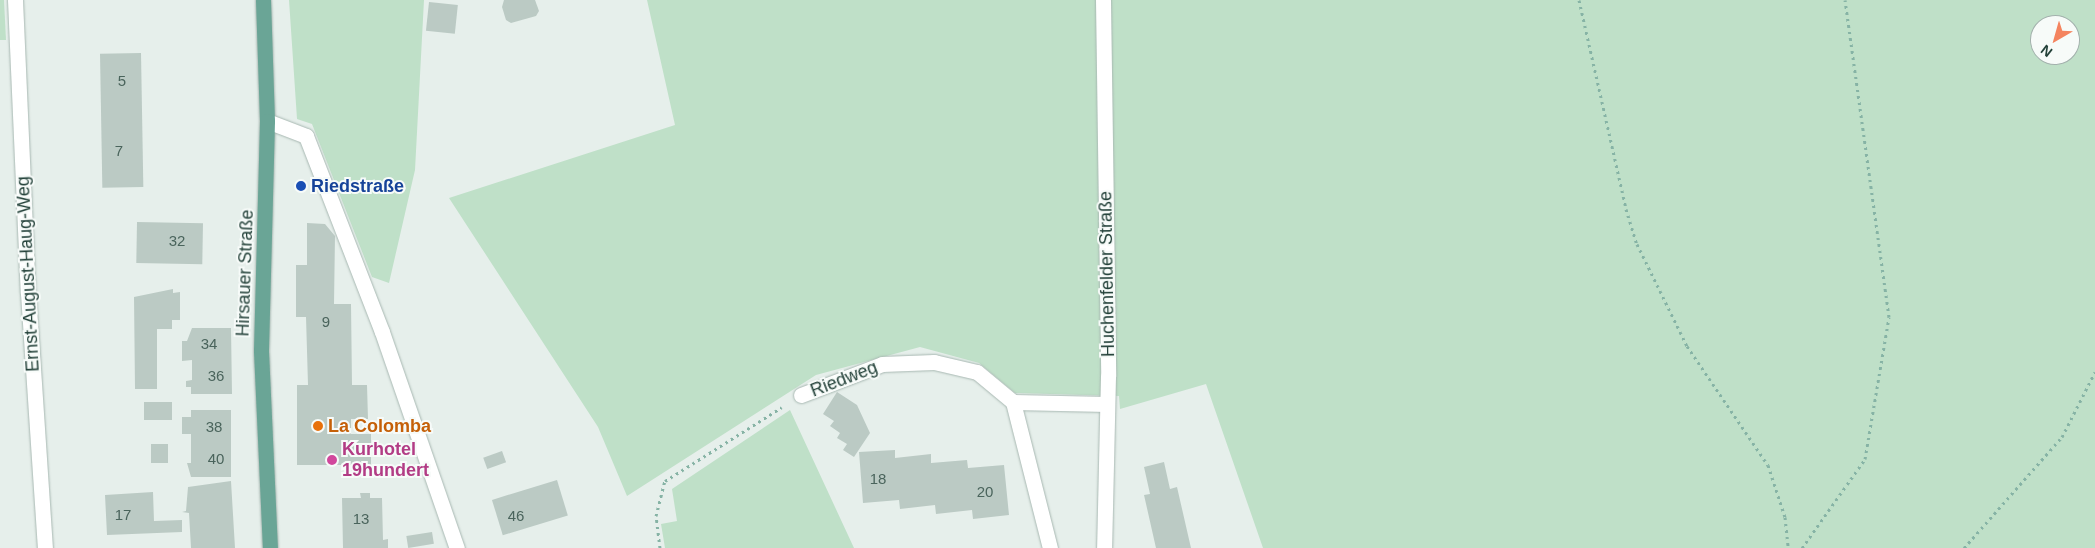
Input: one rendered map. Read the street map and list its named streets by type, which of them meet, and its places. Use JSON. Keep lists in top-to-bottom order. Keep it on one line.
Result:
{"streets":{"main road":["Hirsauer Straße"],"street":["Ernst-August-Haug-Weg","Huchenfelder Straße","Riedweg"]},"places":["Riedstraße","La Colomba","Kurhotel 19hundert"],"house_numbers":["5","7","32","9","34","36","38","40","18","20","17","46","13"],"north":"bottom left"}
